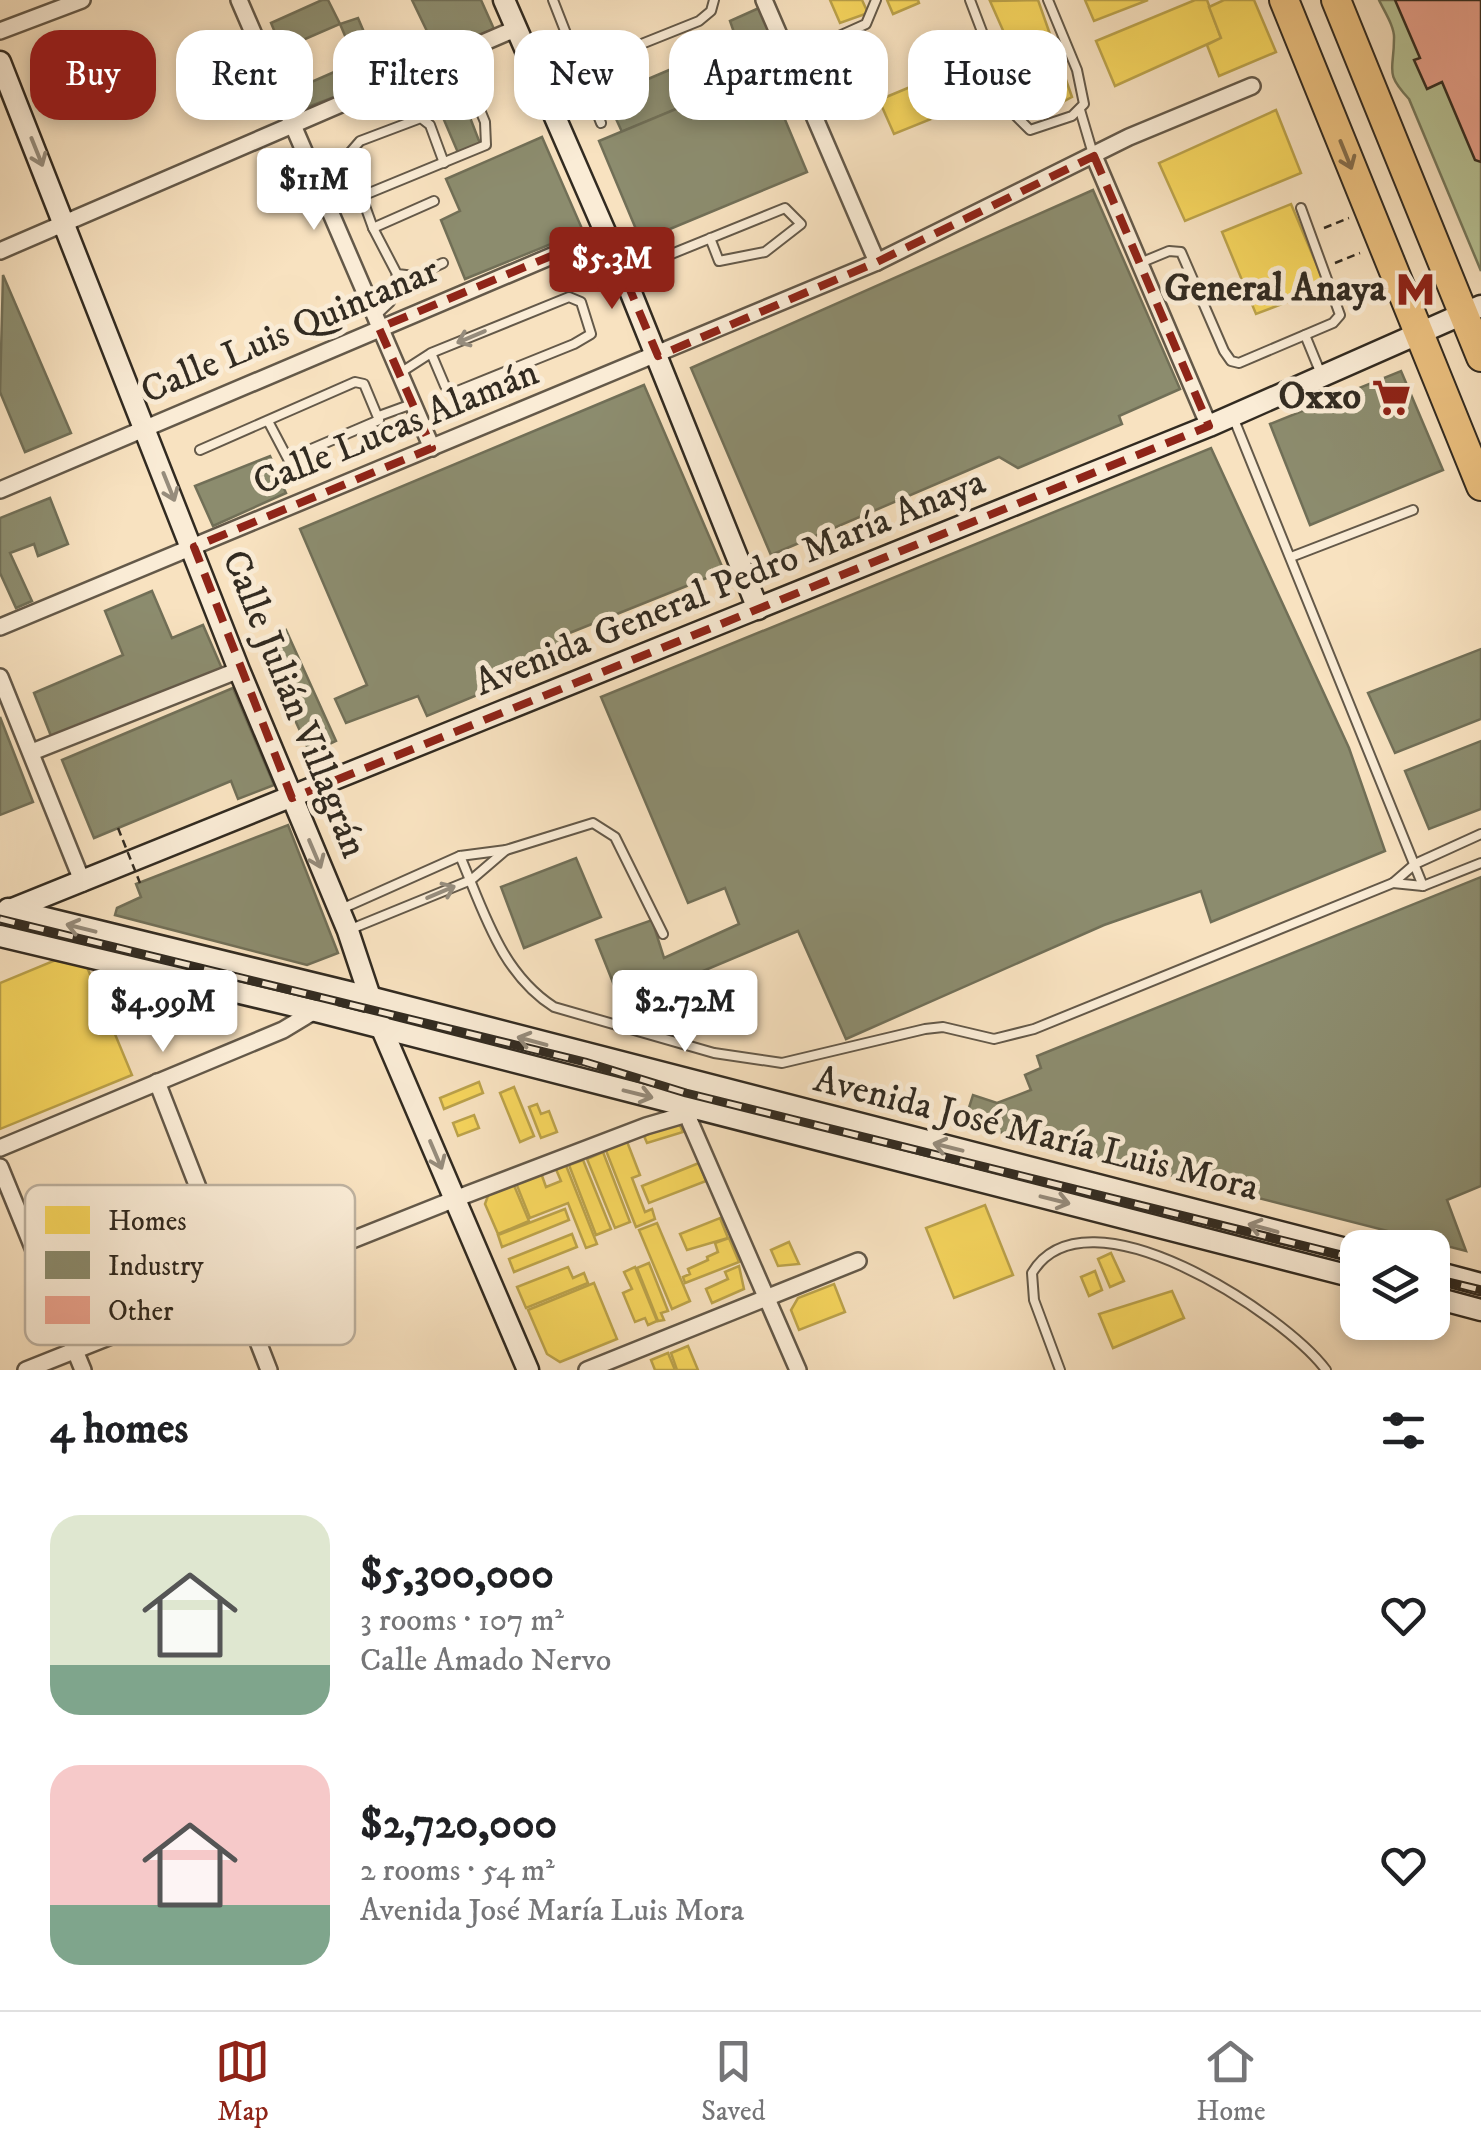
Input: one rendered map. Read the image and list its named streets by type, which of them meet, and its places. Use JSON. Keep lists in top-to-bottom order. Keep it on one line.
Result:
{"streets":{"street":["Calle Luis Quintanar","Calle Lucas Alamán","Avenida General Pedro María Anaya","Calle Julián Villagrán","Avenida José María Luis Mora"]},"crossings":[["Calle Luis Quintanar","Calle Julián Villagrán"],["Calle Lucas Alamán","Calle Julián Villagrán"],["Avenida General Pedro María Anaya","Calle Julián Villagrán"],["Avenida General Pedro María Anaya","Avenida José María Luis Mora"],["Calle Julián Villagrán","Avenida José María Luis Mora"]],"one_way":["Calle Julián Villagrán"],"places":{"metro station":["General Anaya"],"supermarket":["Oxxo"]},"legend":["Homes","Industry","Other"],"page":{"chip":["Buy","Rent","Filters","New","Apartment","House"],"price":["$11M","$5.3M","$4.99M","$2.72M"],"heading":"4 homes","list":[{"name":"$5,300,000","note":"3 rooms · 107 m² · Calle Amado Nervo"},{"name":"$2,720,000","note":"2 rooms · 54 m² · Avenida José María Luis Mora"}],"tabs":["Map","Saved","Home"]}}
